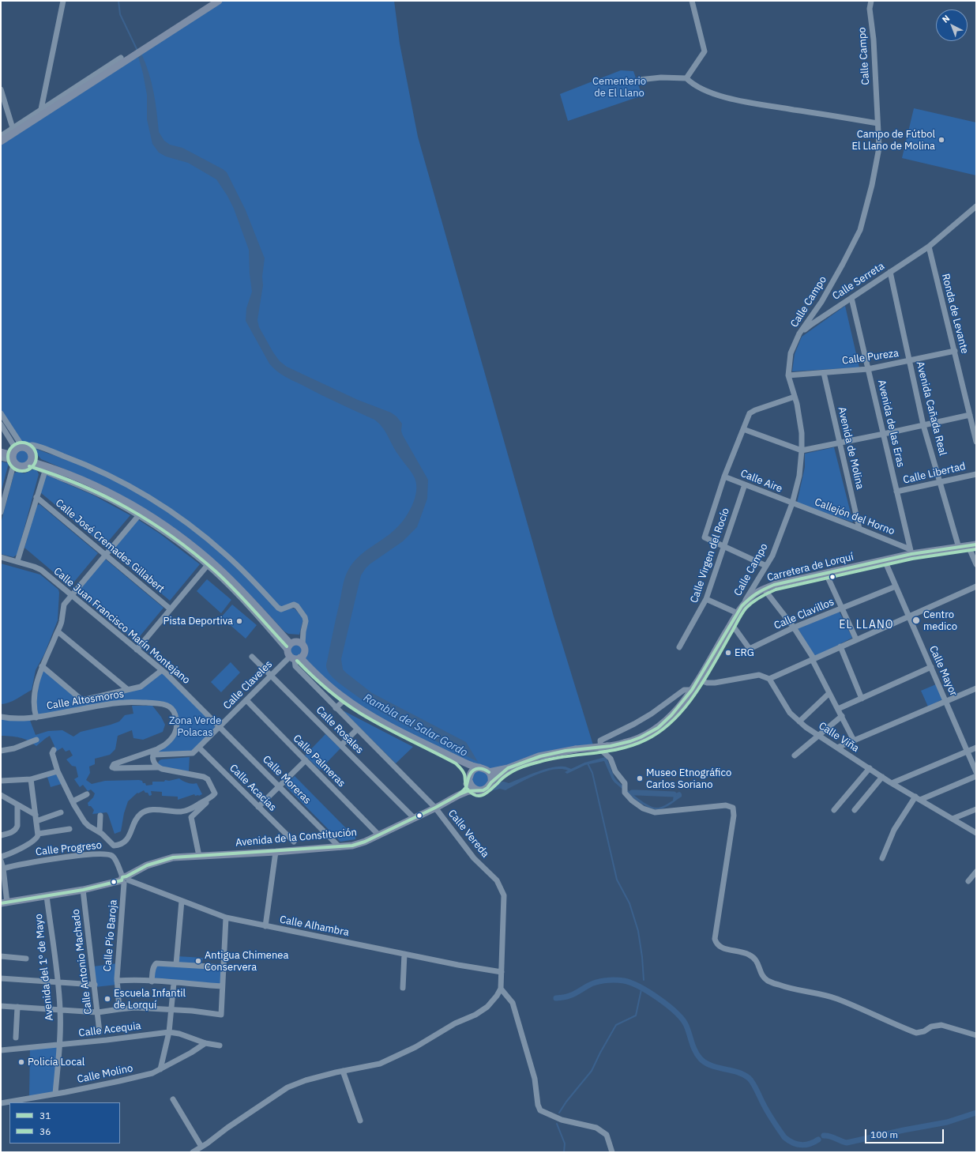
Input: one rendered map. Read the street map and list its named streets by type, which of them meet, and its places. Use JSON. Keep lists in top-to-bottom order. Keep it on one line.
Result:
{"streets":{"main road":["Carretera de Lorquí","Avenida de la Constitución"],"street":["Calle Campo","Calle Serreta","Ronda de Levante","Calle Pureza","Avenida Cañada Real","Avenida de las Eras","Avenida de Molina","Calle Libertad","Calle Aire","Callejón del Horno","Calle José Cremades Gillabert","Calle Virgen del Rocío","Calle Clavillos","Calle Juan Francisco Marín Montejano","Calle Mayor","Calle Claveles","Calle Altosmoros","Calle Rosales","Calle Viña","Calle Palmeras","Calle Moreras","Calle Acacias","Calle Vereda","Calle Progreso","Calle Alhambra","Calle Pío Baroja","Calle Antonio Machado","Avenida del 1º de Mayo","Calle Acequia","Calle Molino"]},"crossings":[["Calle Campo","Calle Serreta"],["Calle Campo","Calle Pureza"],["Calle Campo","Calle Aire"],["Calle Campo","Callejón del Horno"],["Calle Campo","Carretera de Lorquí"],["Calle Serreta","Ronda de Levante"],["Calle Serreta","Avenida Cañada Real"],["Calle Serreta","Avenida de las Eras"],["Ronda de Levante","Calle Pureza"],["Calle Pureza","Avenida Cañada Real"],["Calle Pureza","Avenida de las Eras"],["Calle Pureza","Avenida de Molina"],["Avenida Cañada Real","Calle Libertad"],["Avenida Cañada Real","Carretera de Lorquí"],["Avenida de las Eras","Calle Libertad"],["Avenida de las Eras","Callejón del Horno"],["Avenida de las Eras","Carretera de Lorquí"],["Avenida de Molina","Callejón del Horno"],["Calle Aire","Callejón del Horno"],["Calle Aire","Calle Virgen del Rocío"],["Callejón del Horno","Carretera de Lorquí"],["Carretera de Lorquí","Calle Clavillos"],["Carretera de Lorquí","Calle Mayor"],["Calle Clavillos","Calle Mayor"],["Calle Juan Francisco Marín Montejano","Calle Claveles"],["Calle Juan Francisco Marín Montejano","Calle Moreras"],["Calle Claveles","Calle Altosmoros"],["Calle Claveles","Calle Rosales"],["Calle Claveles","Calle Palmeras"],["Calle Claveles","Calle Moreras"],["Calle Claveles","Calle Acacias"],["Calle Claveles","Calle Vereda"],["Calle Rosales","Avenida de la Constitución"],["Calle Palmeras","Avenida de la Constitución"],["Calle Moreras","Avenida de la Constitución"],["Calle Vereda","Avenida de la Constitución"],["Calle Vereda","Calle Alhambra"],["Avenida de la Constitución","Calle Progreso"],["Avenida de la Constitución","Calle Alhambra"],["Avenida de la Constitución","Calle Pío Baroja"],["Avenida de la Constitución","Calle Antonio Machado"],["Avenida de la Constitución","Avenida del 1º de Mayo"],["Calle Progreso","Calle Alhambra"],["Calle Progreso","Calle Pío Baroja"],["Calle Alhambra","Calle Pío Baroja"],["Avenida del 1º de Mayo","Calle Acequia"],["Avenida del 1º de Mayo","Calle Molino"],["Calle Acequia","Calle Molino"]],"districts":["EL LLANO"],"water":["Rambla del Salar Gordo"],"parks":["Cementerio de El Llano","Zona Verde Polacas"],"places":["Campo de Fútbol El Llano de Molina","Centro medico","Pista Deportiva","ERG","Museo Etnográfico Carlos Soriano","Antigua Chimenea Conservera","Escuela Infantil de Lorquí","Policía Local"],"lines":["transit line 36","transit line 31"],"legend":["31","36"],"scale_bar":"100 m","north":"top left"}
